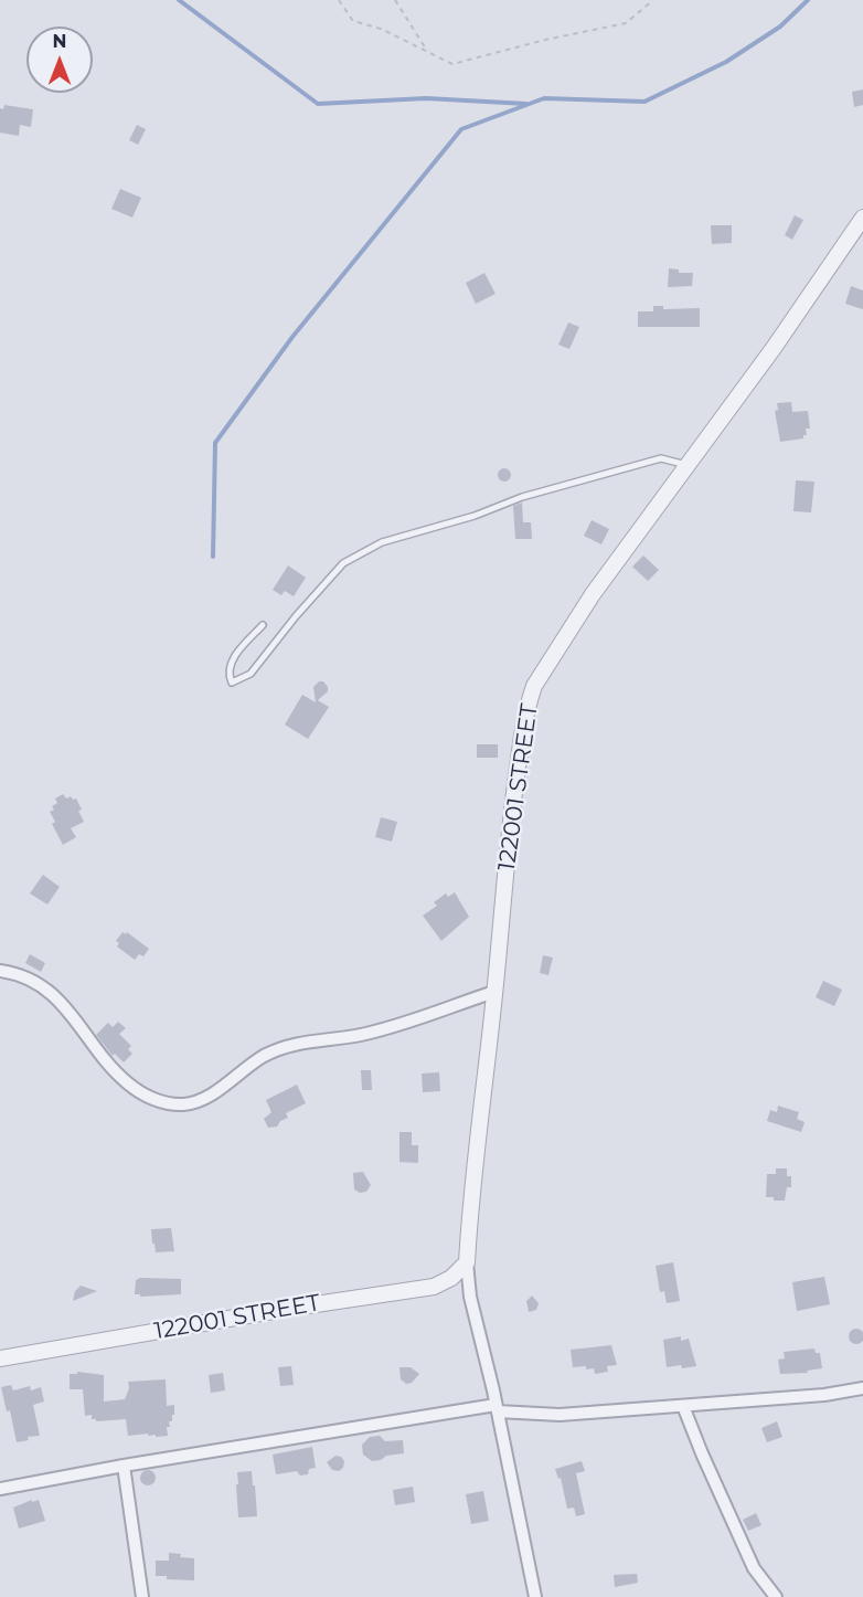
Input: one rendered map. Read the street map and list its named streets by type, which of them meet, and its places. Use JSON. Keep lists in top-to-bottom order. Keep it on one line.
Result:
{"streets":{"street":["122001 STREET"]},"north":"top"}
